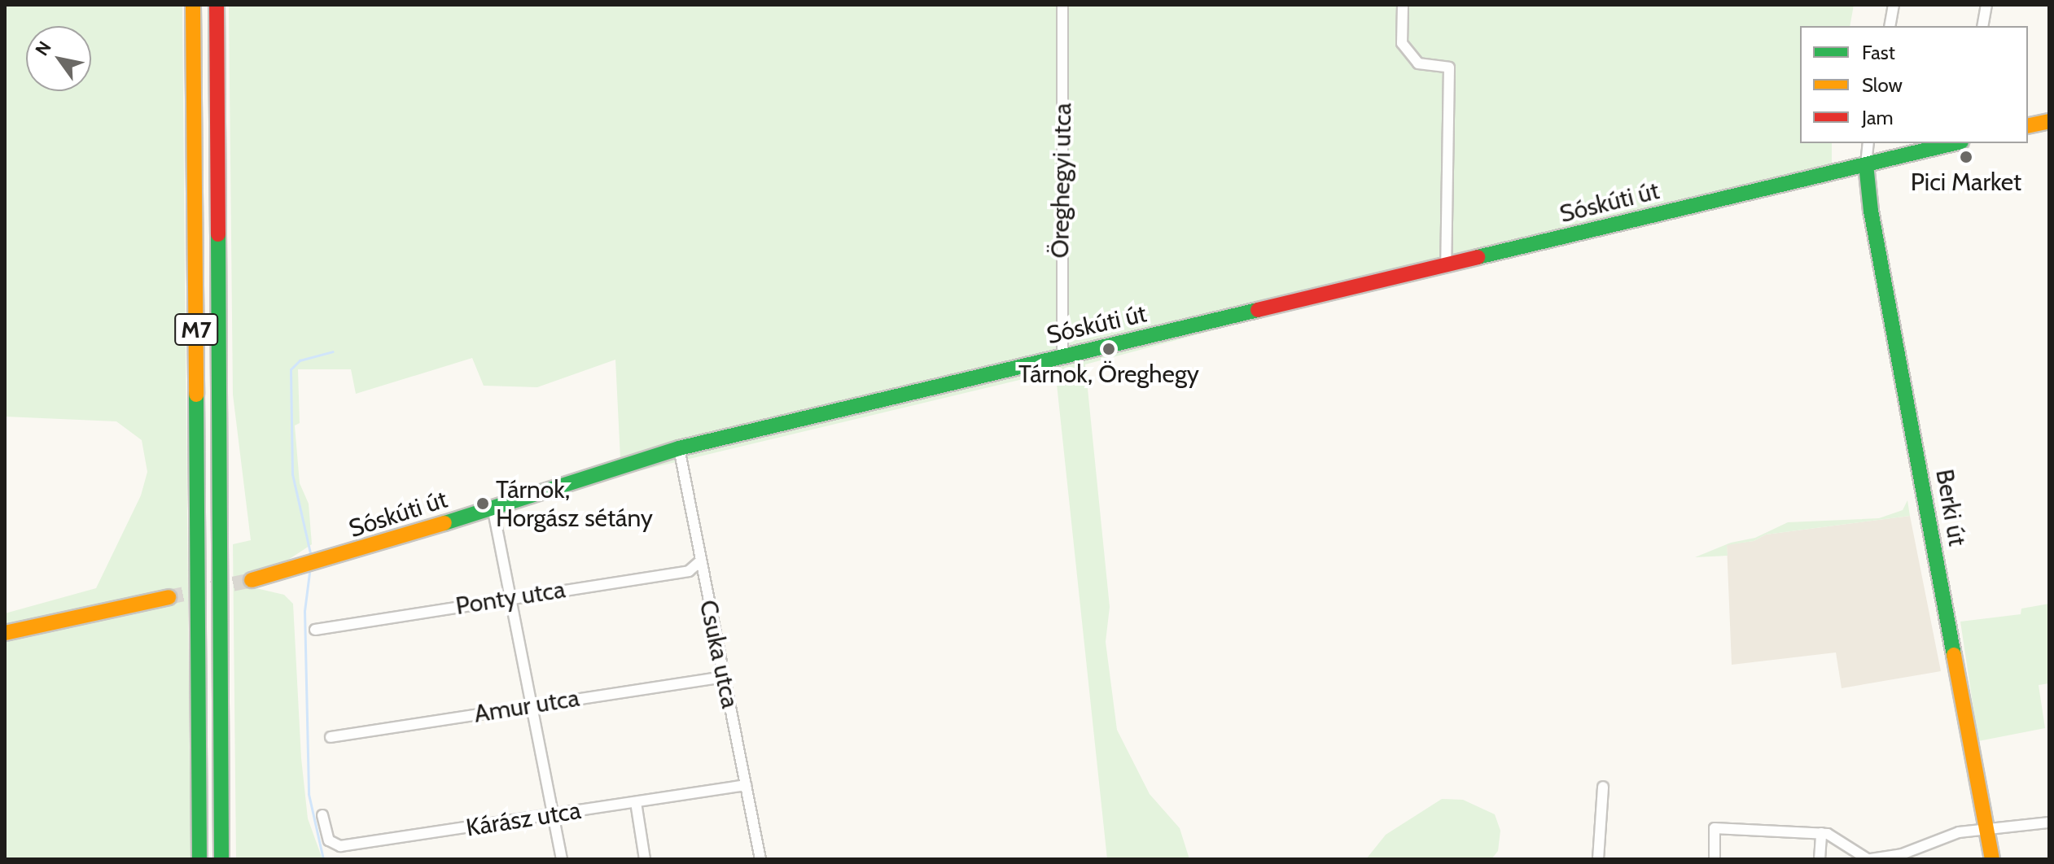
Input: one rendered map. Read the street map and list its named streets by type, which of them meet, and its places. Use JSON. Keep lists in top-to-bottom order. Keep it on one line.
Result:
{"streets":{"main road":["Sóskúti út","M7","Berki út"],"street":["Öreghegyi utca","Ponty utca","Csuka utca","Amur utca","Kárász utca"]},"crossings":[["Öreghegyi utca","Sóskúti út"],["Sóskúti út","Berki út"],["Sóskúti út","Csuka utca"],["Ponty utca","Csuka utca"],["Csuka utca","Amur utca"],["Csuka utca","Kárász utca"]],"places":["Pici Market","Tárnok, Öreghegy","Tárnok, Horgász sétány"],"legend":["Fast","Slow","Jam"],"north":"top left"}
